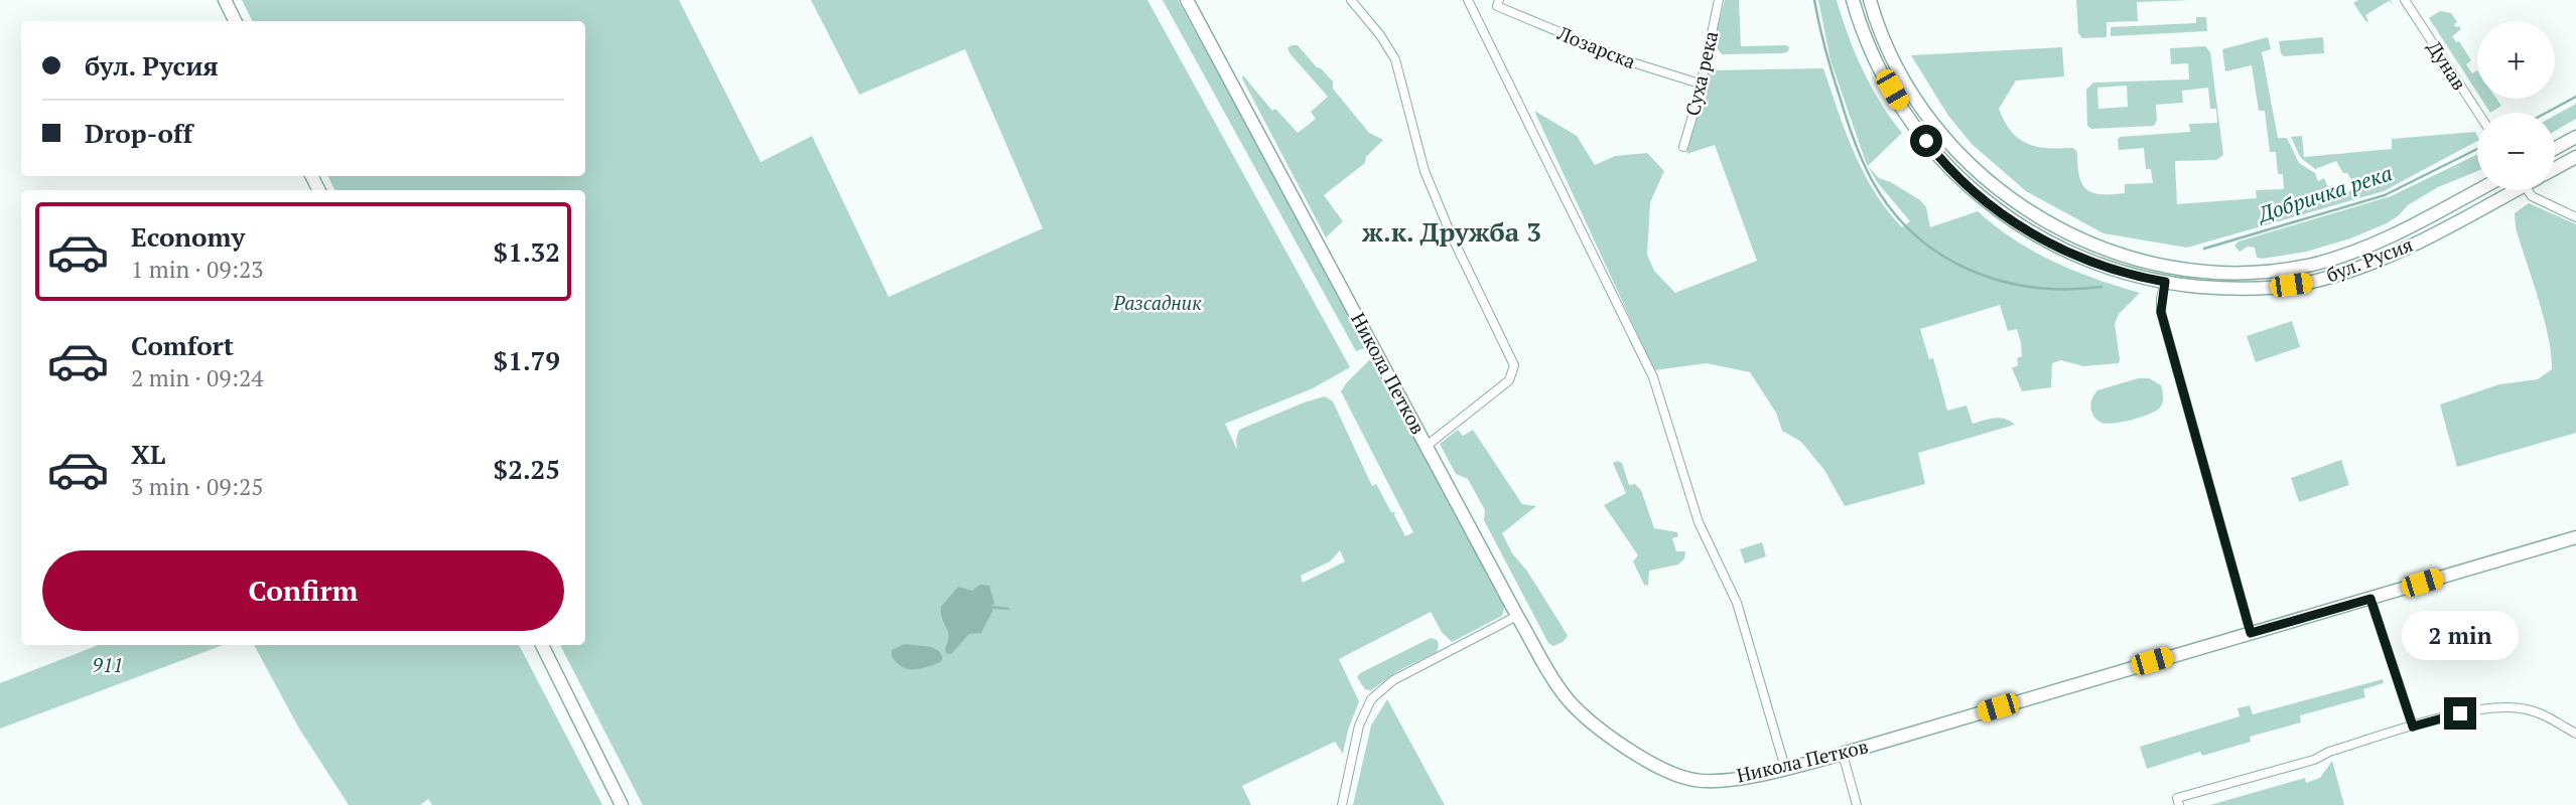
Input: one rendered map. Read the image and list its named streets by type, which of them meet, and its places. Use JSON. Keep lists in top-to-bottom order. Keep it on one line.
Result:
{"streets":{"main road":["бул. Русия","Никола Петков"],"street":["Лозарска","Дунав","Суха река"]},"crossings":[["Лозарска","Суха река"]],"districts":["ж.к. Дружба 3"],"water":["Добричка река"],"parks":["Разсадник","911"],"page":{"map_buttons":["+","−"],"banner":["бул. Русия","Drop-off"],"list":[{"name":"Economy","note":"1 min · 09:23","value":"$1.32"},{"name":"Comfort","note":"2 min · 09:24","value":"$1.79"},{"name":"XL","note":"3 min · 09:25","value":"$2.25"}],"buttons":"Confirm","bubble":"2 min"}}
